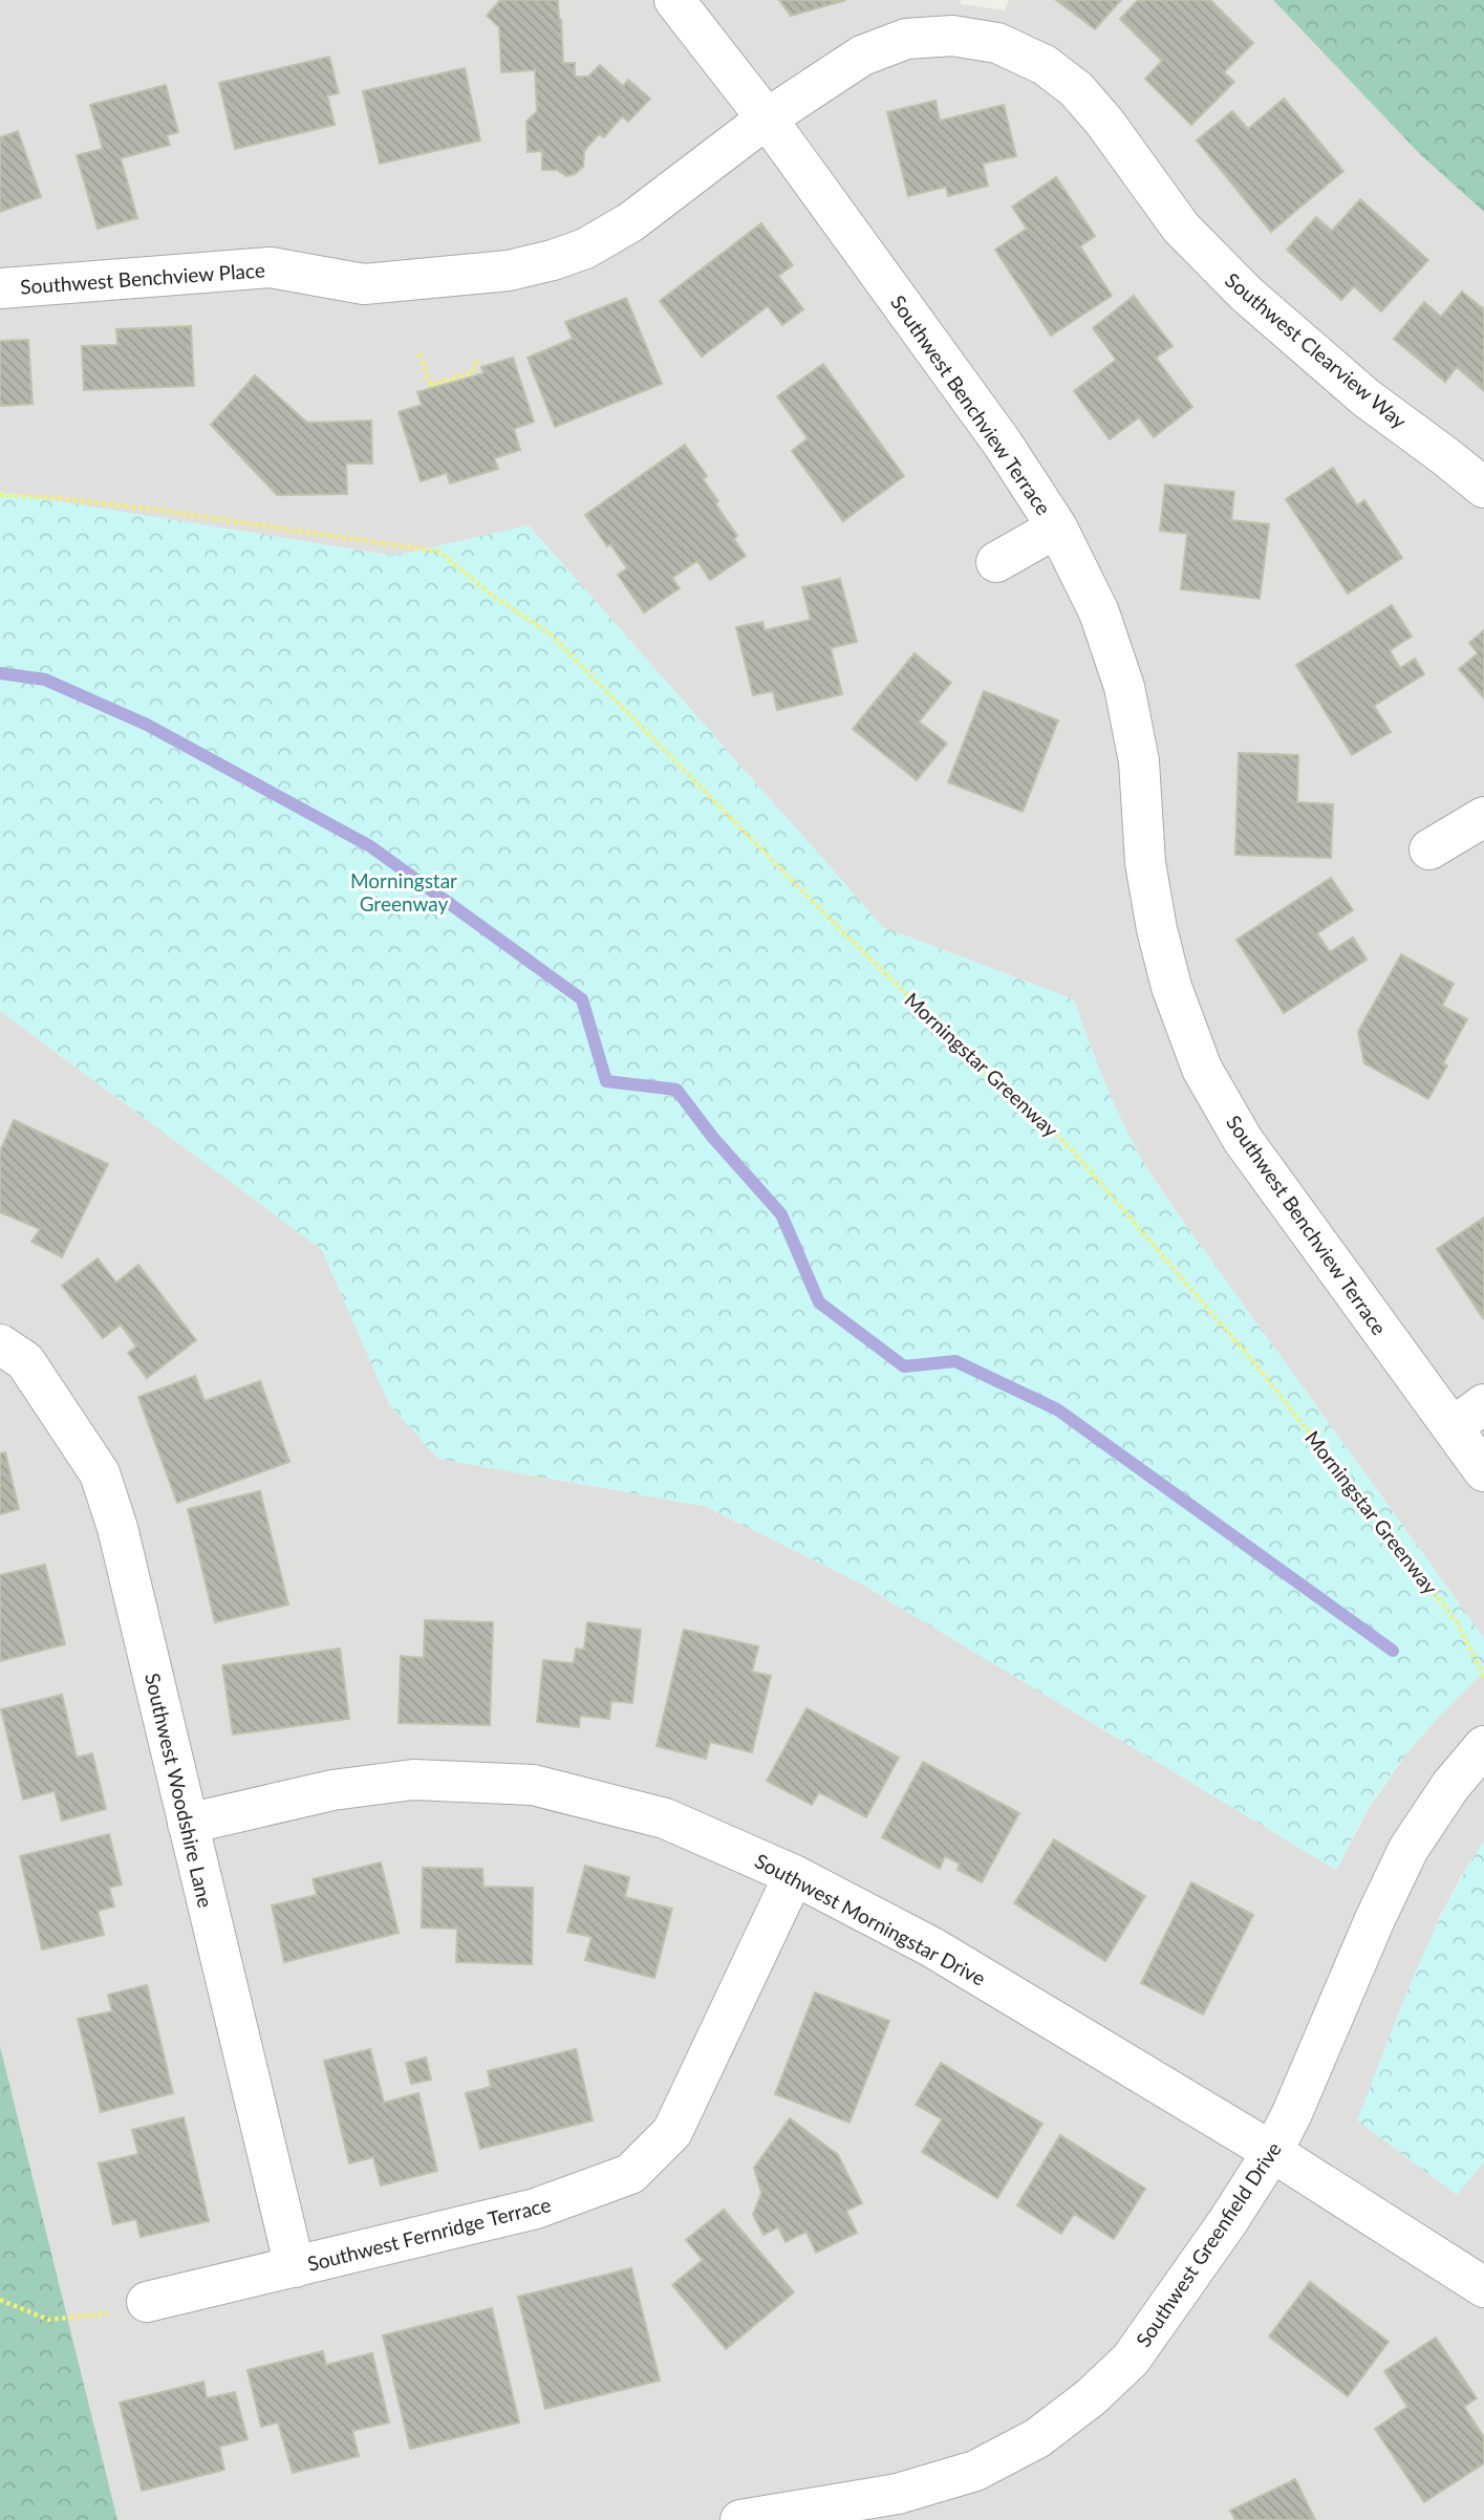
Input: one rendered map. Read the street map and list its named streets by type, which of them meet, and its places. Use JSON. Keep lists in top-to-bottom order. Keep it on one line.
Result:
{"streets":{"street":["Southwest Benchview Place","Southwest Clearview Way","Southwest Benchview Terrace","Southwest Woodshire Lane","Southwest Morningstar Drive","Southwest Fernridge Terrace","Southwest Greenfield Drive"],"path":["Morningstar Greenway"]},"crossings":[["Southwest Benchview Place","Southwest Clearview Way"],["Southwest Benchview Place","Southwest Benchview Terrace"],["Southwest Clearview Way","Southwest Benchview Terrace"],["Southwest Woodshire Lane","Southwest Morningstar Drive"],["Southwest Woodshire Lane","Southwest Fernridge Terrace"],["Southwest Morningstar Drive","Southwest Fernridge Terrace"],["Southwest Morningstar Drive","Southwest Greenfield Drive"]],"parks":["Morningstar Greenway"]}
